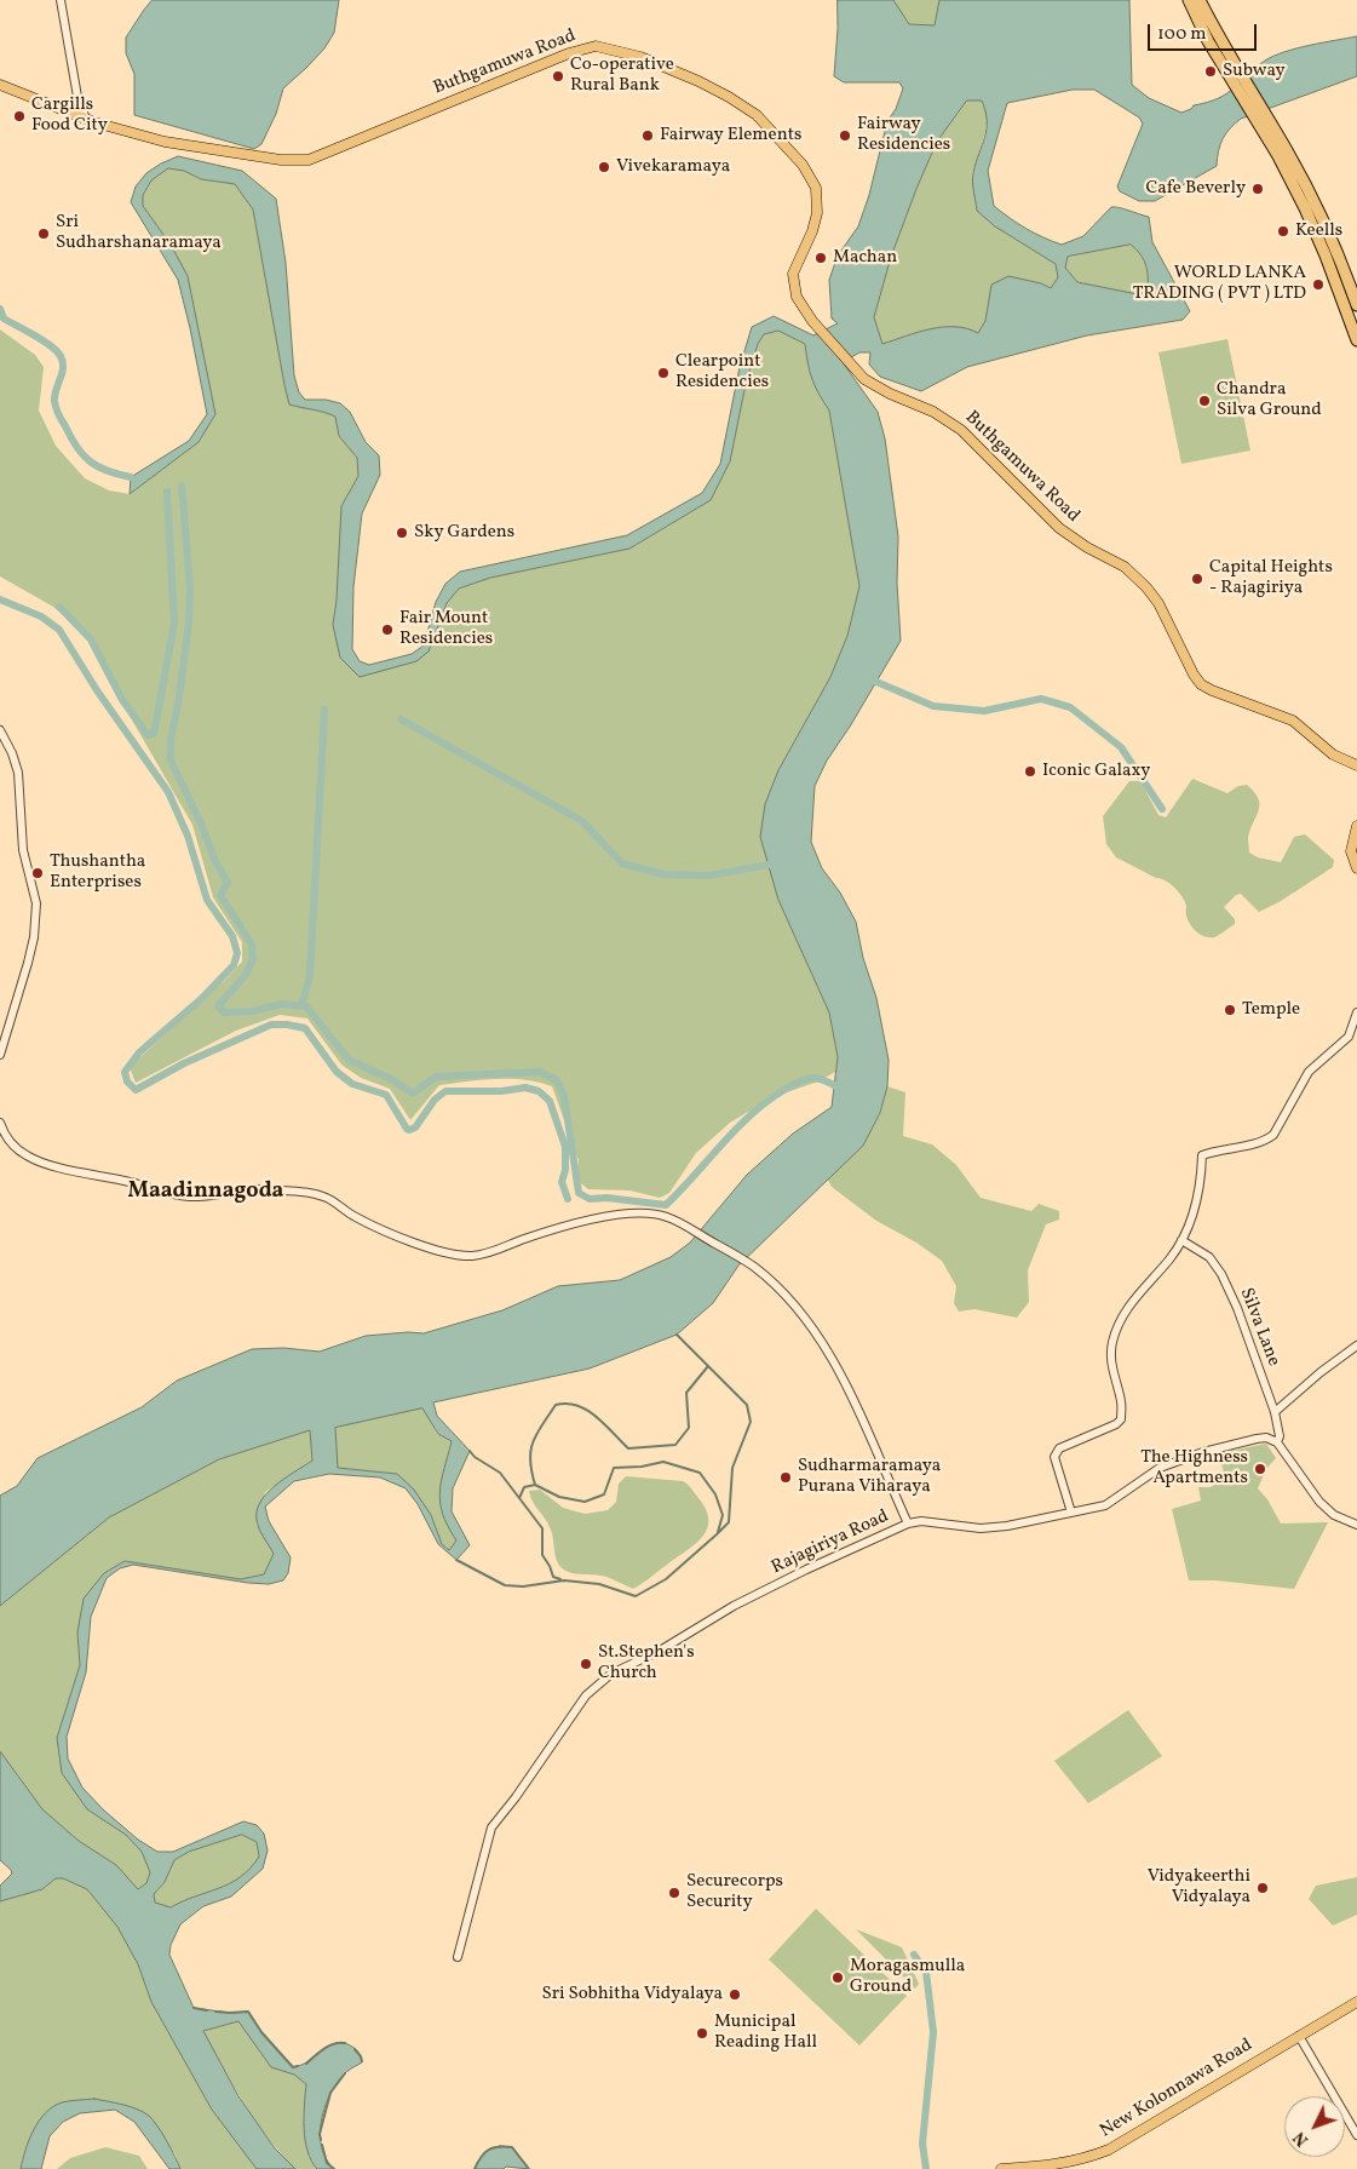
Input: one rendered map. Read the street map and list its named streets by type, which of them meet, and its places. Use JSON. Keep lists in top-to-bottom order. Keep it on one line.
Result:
{"streets":{"main road":["Buthgamuwa Road","New Kolonnawa Road"],"street":["Silva Lane","Rajagiriya Road"]},"crossings":[["Silva Lane","Rajagiriya Road"]],"districts":["Maadinnagoda"],"places":["Subway","Co-operative Rural Bank","Cargills Food City","Fairway Elements","Fairway Residencies","Vivekaramaya","Cafe Beverly","Keells","Sri Sudharshanaramaya","Machan","WORLD LANKA TRADING ( PVT ) LTD","Clearpoint Residencies","Chandra Silva Ground","Sky Gardens","Capital Heights - Rajagiriya","Fair Mount Residencies","Iconic Galaxy","Thushantha Enterprises","Temple","The Highness Apartments","Sudharmaramaya Purana Viharaya","St.Stephen's Church","Vidyakeerthi Vidyalaya","Securecorps Security","Moragasmulla Ground","Sri Sobhitha Vidyalaya","Municipal Reading Hall"],"scale_bar":"100 m","north":"bottom left"}
